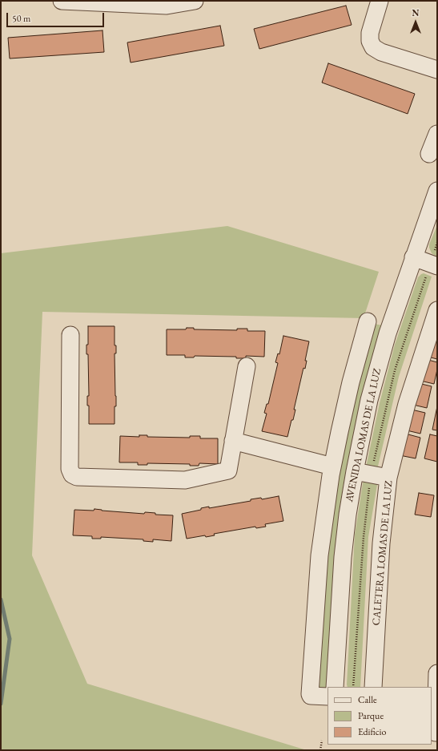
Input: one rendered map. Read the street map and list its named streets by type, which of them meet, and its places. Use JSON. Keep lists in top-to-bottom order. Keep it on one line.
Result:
{"streets":{"street":["AVENIDA LOMAS DE LA LUZ","CALETERA LOMAS DE LA LUZ"]},"legend":["Calle","Parque","Edificio"],"scale_bar":"50 m","north":"top"}
